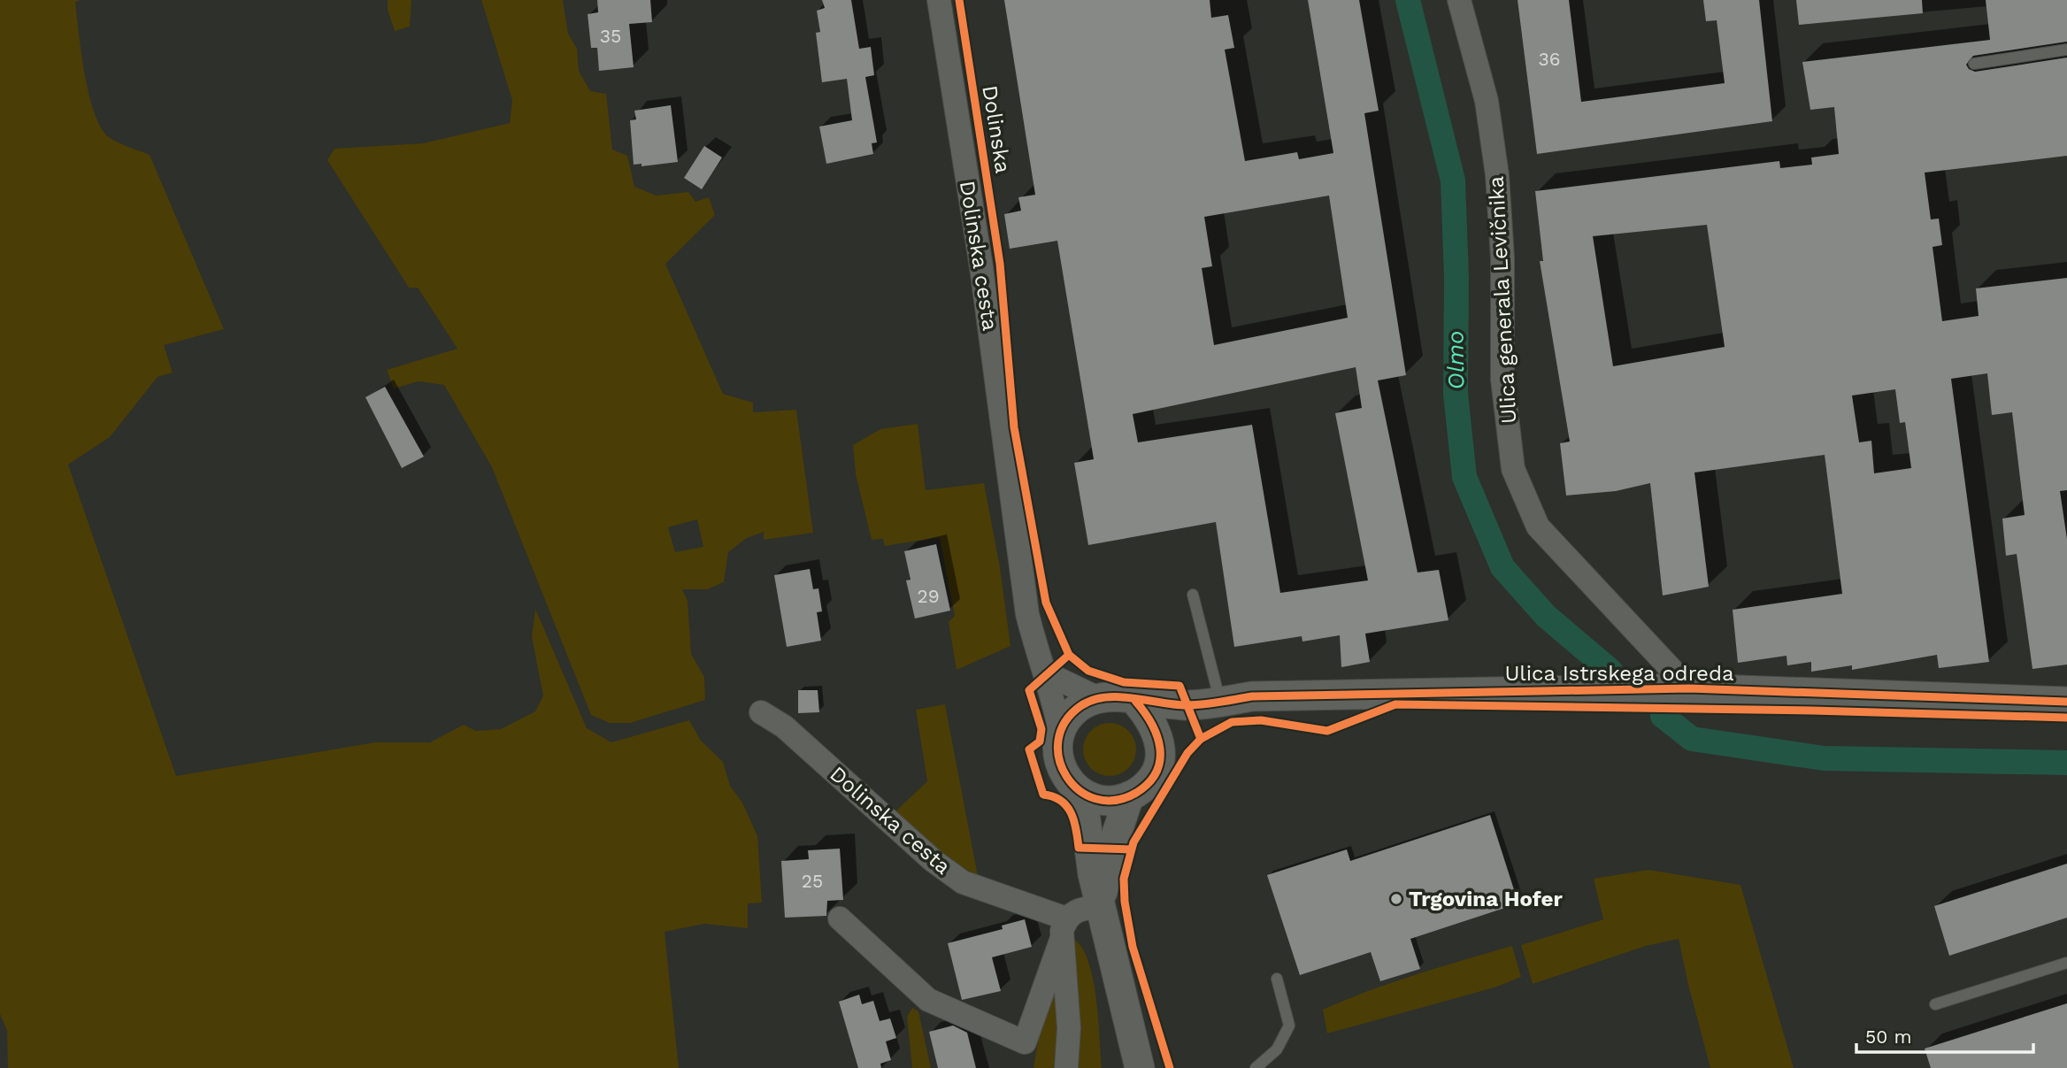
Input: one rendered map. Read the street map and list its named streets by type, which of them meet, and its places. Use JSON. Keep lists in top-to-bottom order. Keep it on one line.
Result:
{"streets":{"street":["Dolinska cesta","Ulica generala Levičnika","Ulica Istrskega odreda"],"cycle path":["Dolinska"]},"crossings":[["Ulica generala Levičnika","Ulica Istrskega odreda"]],"water":["Olmo"],"places":["Trgovina Hofer"],"house_numbers":["35","36","29","25"],"scale_bar":"50 m"}
